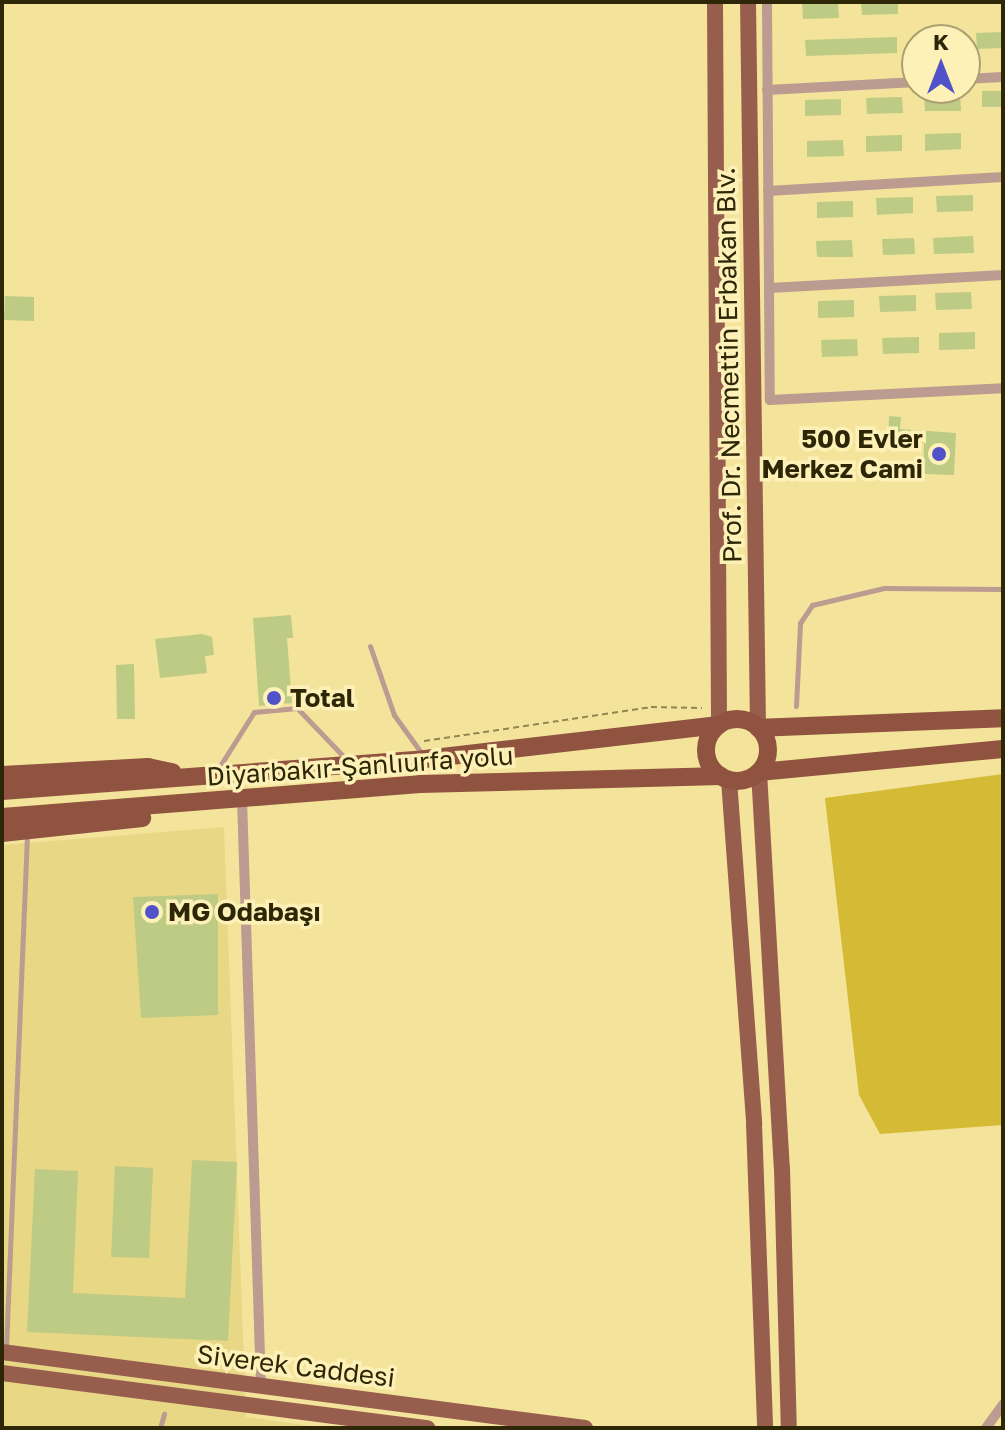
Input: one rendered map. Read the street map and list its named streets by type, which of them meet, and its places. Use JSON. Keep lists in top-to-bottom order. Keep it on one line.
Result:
{"streets":{"highway":["Diyarbakır-Şanlıurfa yolu"],"main road":["Prof. Dr. Necmettin Erbakan Blv.","Siverek Caddesi"]},"crossings":[["Prof. Dr. Necmettin Erbakan Blv.","Diyarbakır-Şanlıurfa yolu"]],"places":["500 Evler Merkez Cami","Total","MG Odabaşı"],"north":"top"}
